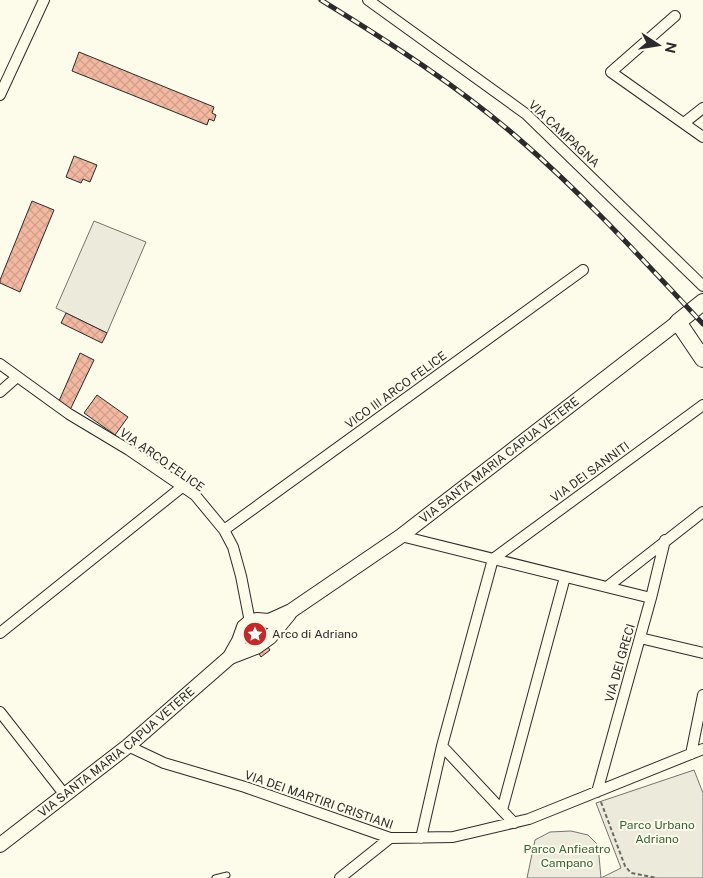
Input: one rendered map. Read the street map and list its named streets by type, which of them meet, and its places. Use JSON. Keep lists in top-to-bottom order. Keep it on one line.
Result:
{"streets":{"main road":["VIA SANTA MARIA CAPUA VETERE"],"street":["VIA CAMPAGNA","VICO III ARCO FELICE","VIA ARCO FELICE","VIA DEI SANNITI","VIA DEI GRECI","VIA DEI MARTIRI CRISTIANI"]},"crossings":[["VICO III ARCO FELICE","VIA ARCO FELICE"],["VIA SANTA MARIA CAPUA VETERE","VIA DEI MARTIRI CRISTIANI"],["VIA DEI GRECI","VIA DEI MARTIRI CRISTIANI"]],"parks":["Parco Urbano Adriano","Parco Anfieatro Campano"],"places":{"place":["Arco di Adriano"]},"north":"right"}
